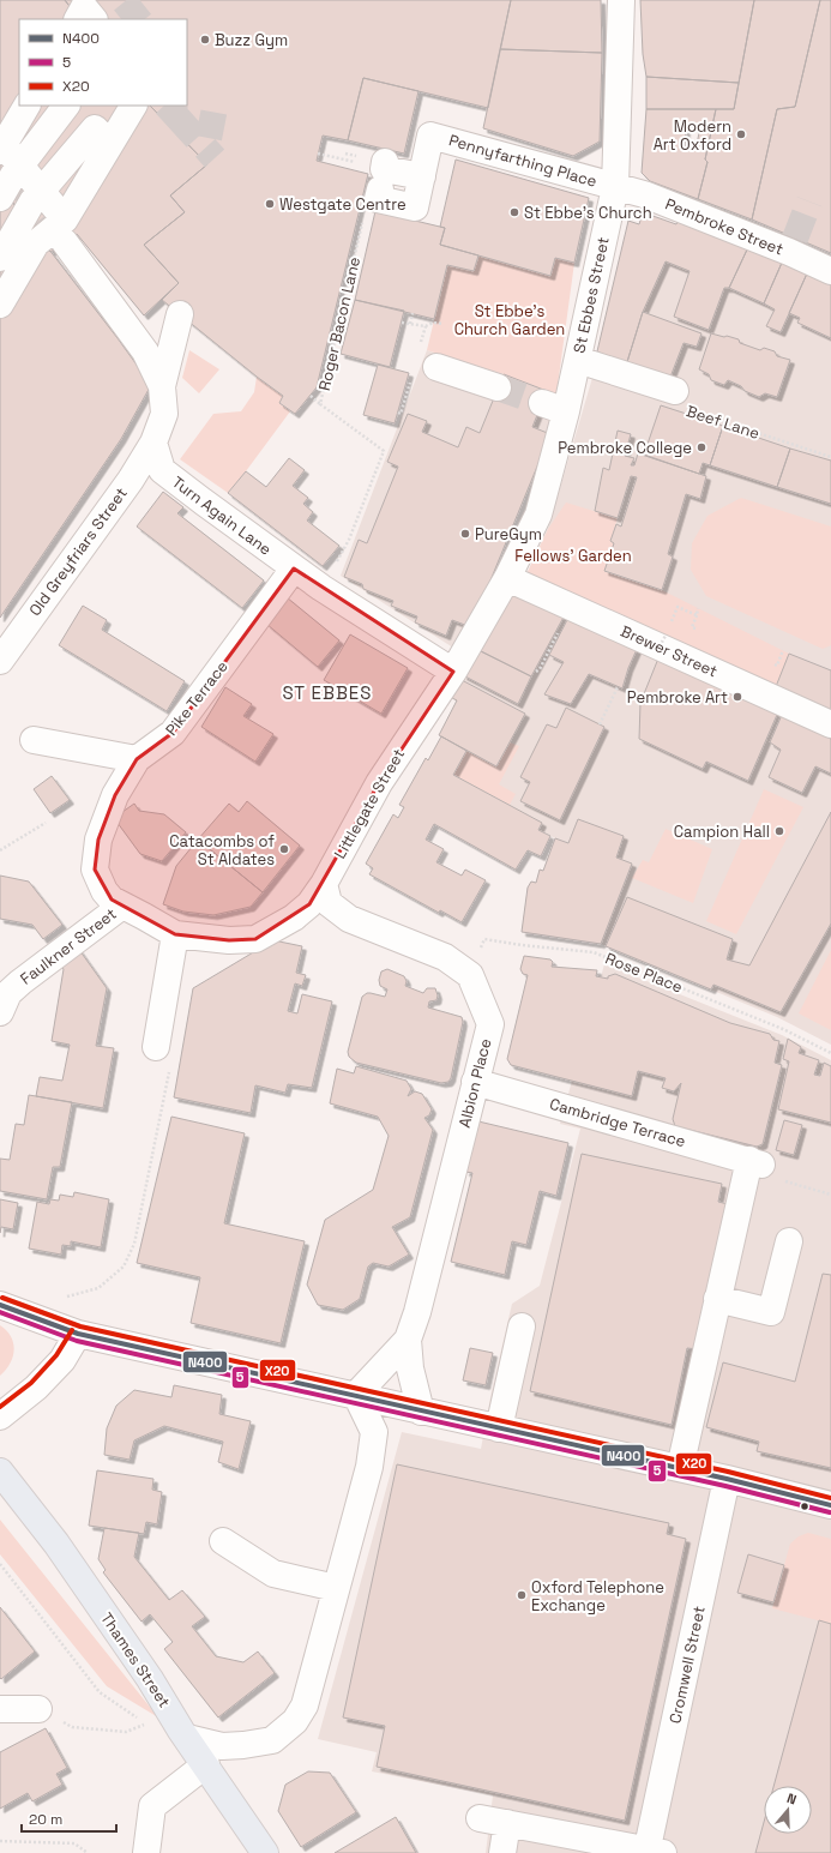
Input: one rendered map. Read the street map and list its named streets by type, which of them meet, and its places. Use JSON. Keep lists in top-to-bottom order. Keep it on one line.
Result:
{"streets":{"main road":["Thames Street"],"street":["Pennyfarthing Place","Pembroke Street","St Ebbes Street","Beef Lane","Turn Again Lane","Old Greyfriars Street","Brewer Street","Pike Terrace","Littlegate Street","Faulkner Street","Albion Place","Cambridge Terrace","Cromwell Street"],"path":["Roger Bacon Lane","Rose Place"]},"crossings":[["Pennyfarthing Place","Pembroke Street"],["Pennyfarthing Place","St Ebbes Street"],["Pennyfarthing Place","Roger Bacon Lane"],["Pembroke Street","St Ebbes Street"],["St Ebbes Street","Beef Lane"],["St Ebbes Street","Brewer Street"],["St Ebbes Street","Littlegate Street"],["Roger Bacon Lane","Turn Again Lane"],["Turn Again Lane","Old Greyfriars Street"],["Turn Again Lane","Pike Terrace"],["Turn Again Lane","Littlegate Street"],["Brewer Street","Littlegate Street"],["Pike Terrace","Faulkner Street"],["Littlegate Street","Faulkner Street"],["Rose Place","Albion Place"],["Albion Place","Cambridge Terrace"]],"districts":["ST EBBES"],"parks":["St Ebbe's Church Garden","Fellows' Garden"],"places":["Buzz Gym","Modern Art Oxford","Westgate Centre","St Ebbe's Church","Pembroke College","PureGym","Pembroke Art","Campion Hall","Catacombs of St Aldates","Oxford Telephone Exchange"],"lines":["transit line X20","transit line N400","transit line 5"],"legend":["N400","5","X20"],"scale_bar":"20 m","north":"top"}
